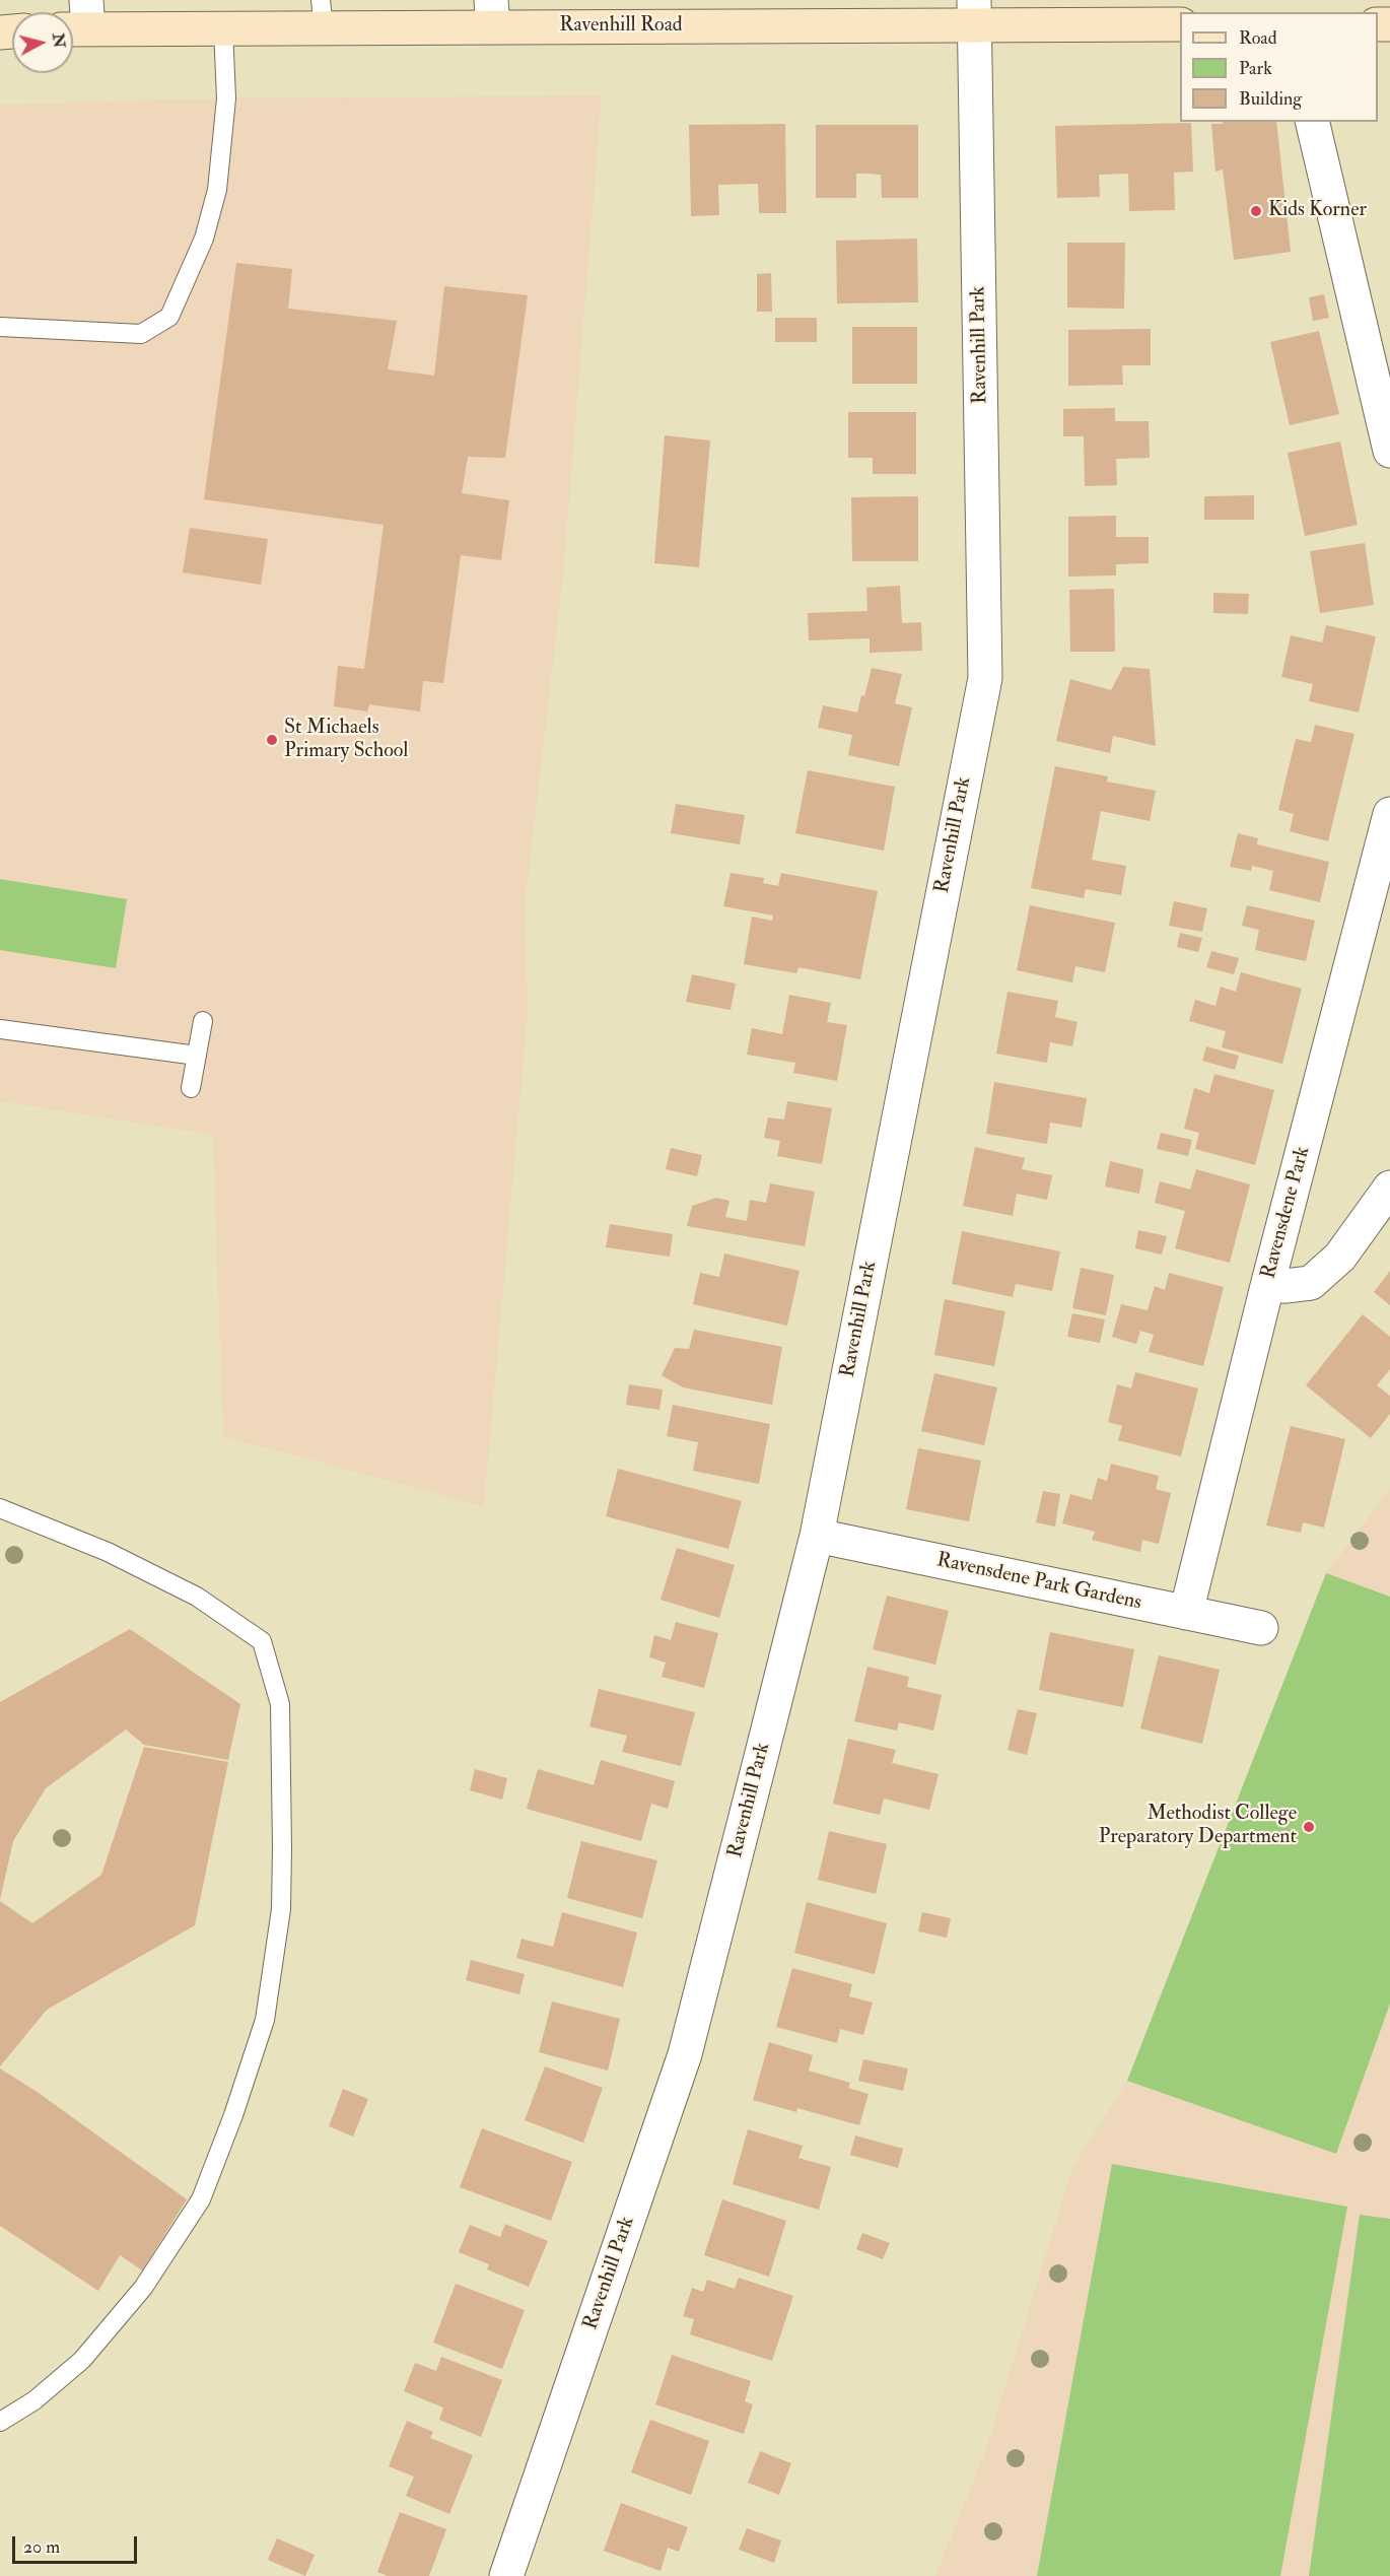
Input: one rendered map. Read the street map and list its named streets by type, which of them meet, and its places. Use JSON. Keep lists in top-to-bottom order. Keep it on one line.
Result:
{"streets":{"main road":["Ravenhill Road"],"street":["Ravenhill Park","Ravensdene Park","Ravensdene Park Gardens"]},"crossings":[["Ravenhill Road","Ravenhill Park"],["Ravenhill Park","Ravensdene Park Gardens"],["Ravensdene Park","Ravensdene Park Gardens"]],"places":["Kids Korner","St Michaels Primary School","Methodist College Preparatory Department"],"legend":["Road","Park","Building"],"scale_bar":"20 m","north":"right"}
